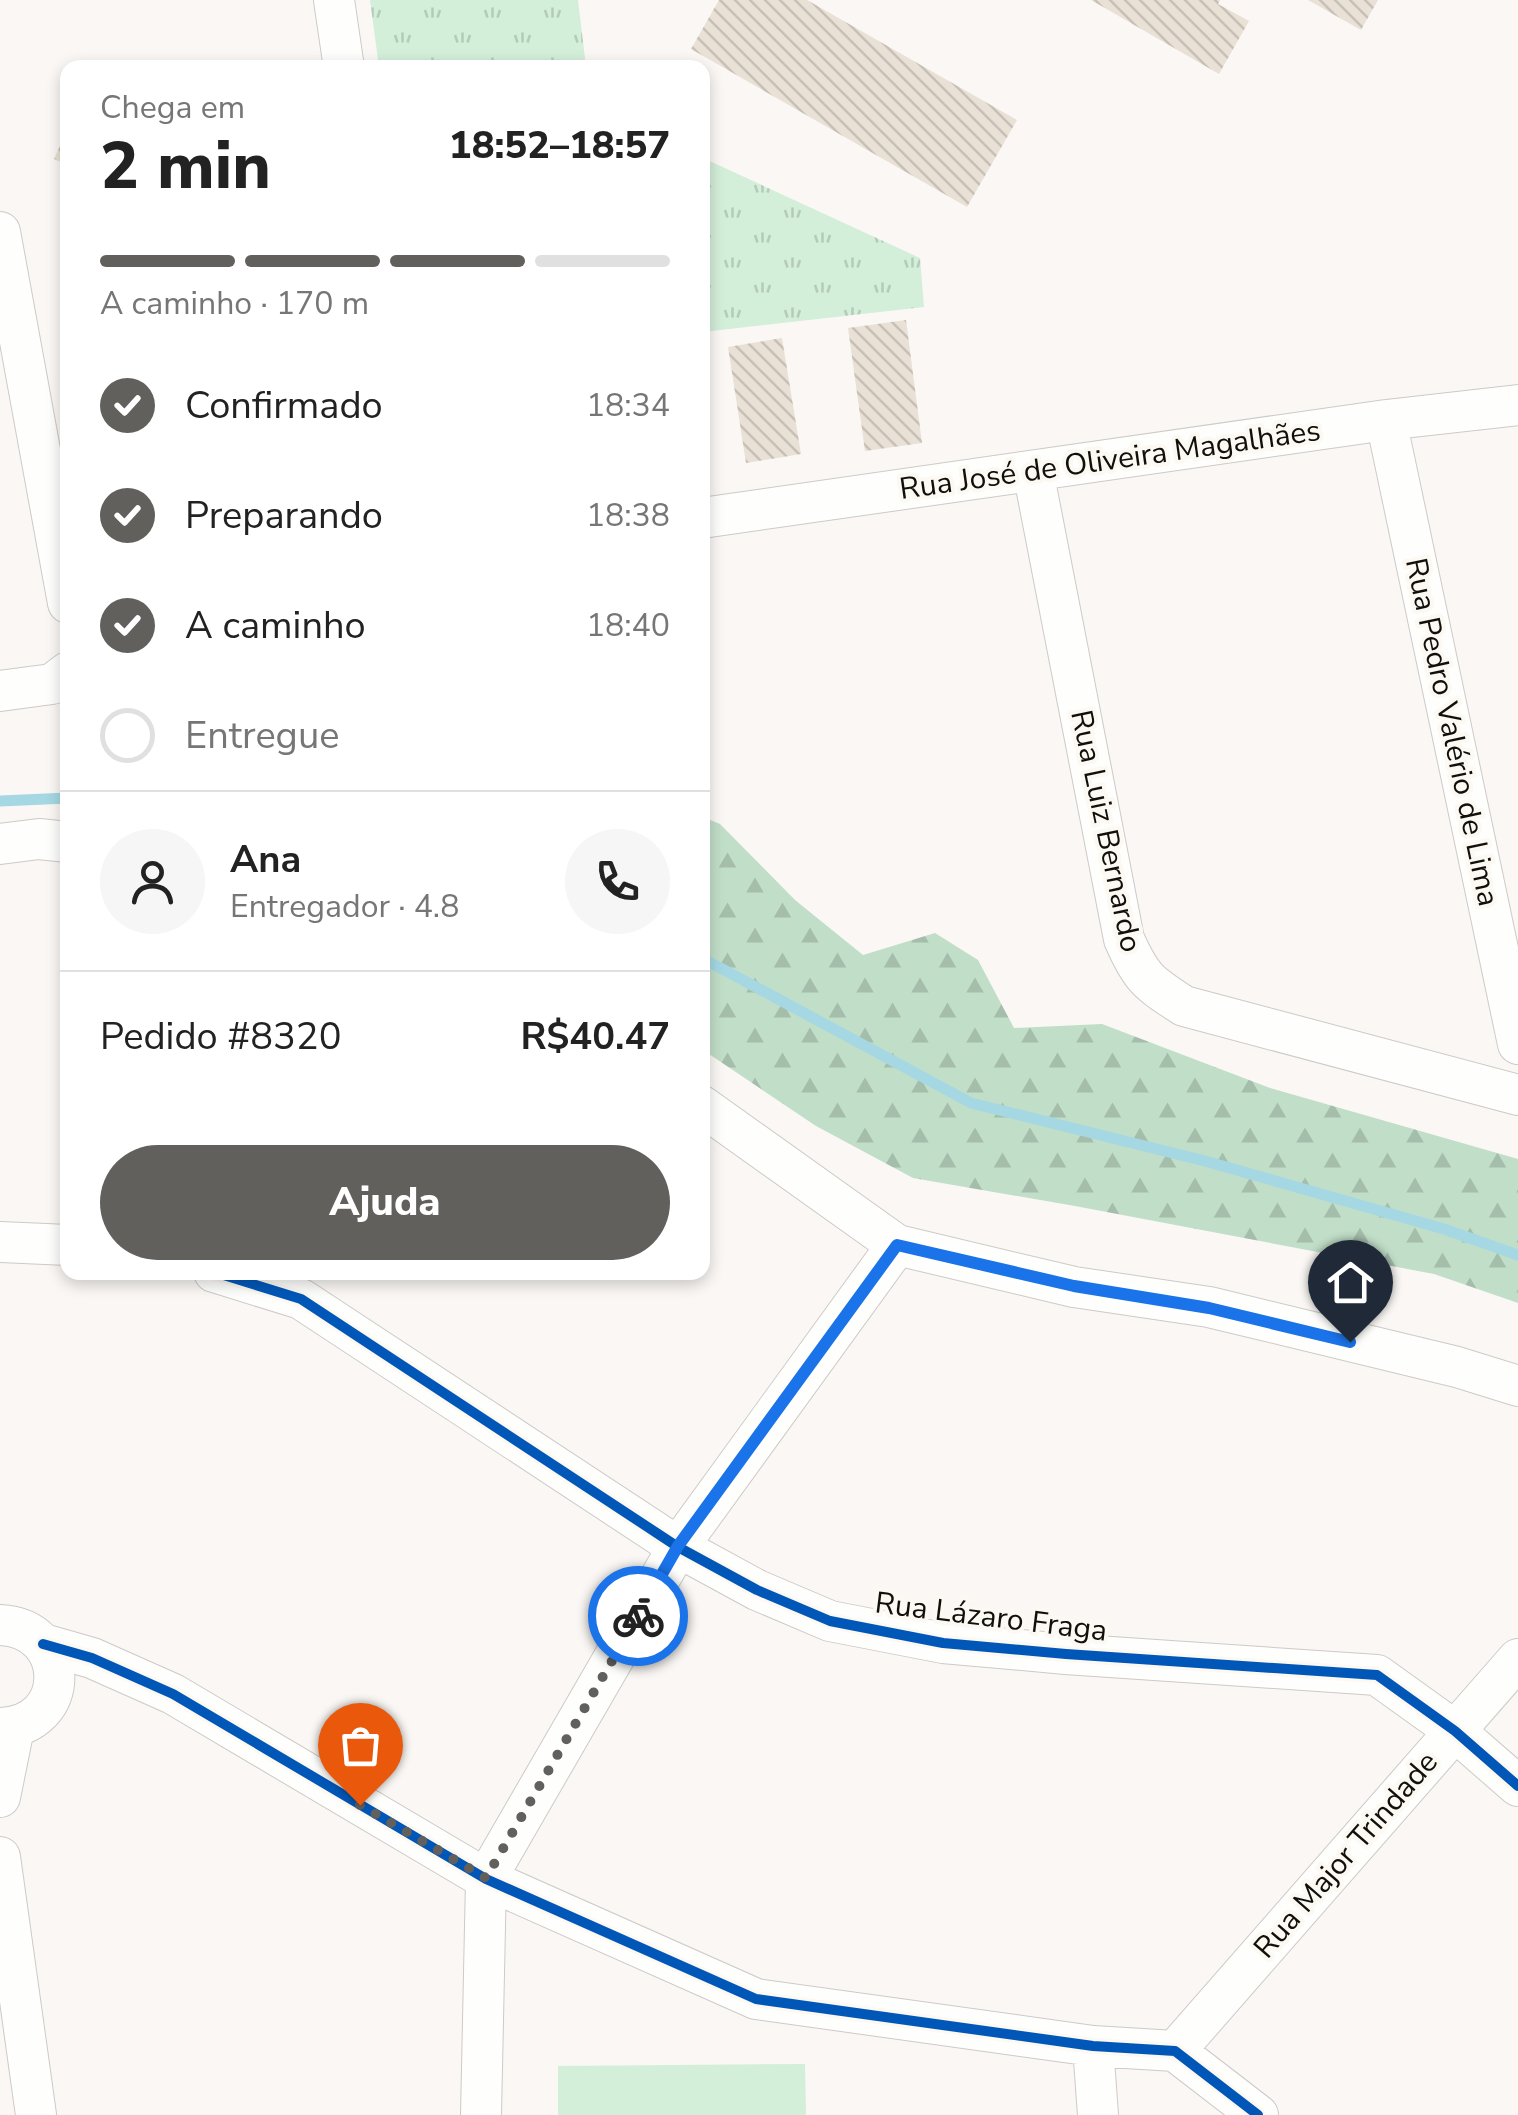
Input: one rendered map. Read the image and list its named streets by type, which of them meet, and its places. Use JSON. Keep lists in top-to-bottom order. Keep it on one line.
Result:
{"streets":{"street":["Rua José de Oliveira Magalhães","Rua Pedro Valério de Lima","Rua Luiz Bernardo","Rua Lázaro Fraga","Rua Major Trindade"]},"crossings":[["Rua José de Oliveira Magalhães","Rua Pedro Valério de Lima"],["Rua José de Oliveira Magalhães","Rua Luiz Bernardo"],["Rua Lázaro Fraga","Rua Major Trindade"]],"page":{"heading":["2 min","Chega em","18:52–18:57"],"panel":["Ana","Entregador · 4.8","Pedido #8320","R$40.47"],"bar":"A caminho · 170 m","list":[["Confirmado","18:34"],["Preparando","18:38"],["A caminho","18:40"],"Entregue"],"buttons":"Ajuda"}}
